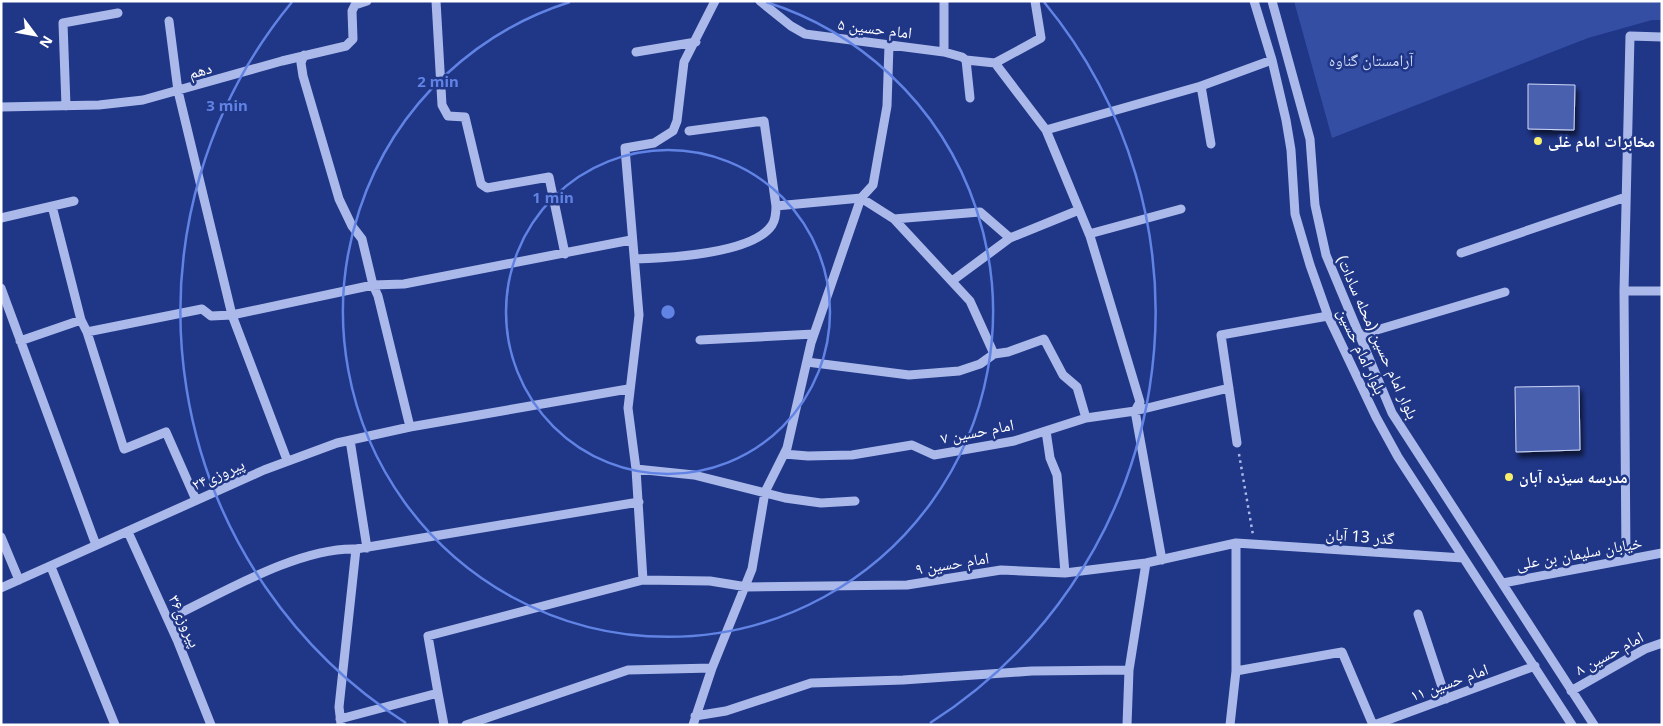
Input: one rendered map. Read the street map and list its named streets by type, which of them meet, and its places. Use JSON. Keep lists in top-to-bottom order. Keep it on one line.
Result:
{"streets":{"street":["امام حسین ۵","دهم","بلوار امام حسین (محله سادات)","بلوار امام حسین","امام حسین ۷","پیروزی۲۴","گذر 13 آبان","خیابان سلیمان بن علی","امام حسین ۹","پیروزی۳۶","امام حسین ۸","امام حسین ۱۱"]},"crossings":[["بلوار امام حسین (محله سادات)","خیابان سلیمان بن علی"],["بلوار امام حسین (محله سادات)","امام حسین ۸"],["بلوار امام حسین","گذر 13 آبان"],["بلوار امام حسین","امام حسین ۱۱"],["پیروزی۲۴","پیروزی۳۶"],["گذر 13 آبان","امام حسین ۹"]],"parks":["آرامستان گناوه"],"places":["مخابرات امام غلی","مدرسه سیزده آبان"],"north":"bottom right","rings":["2 min","3 min","1 min"]}
